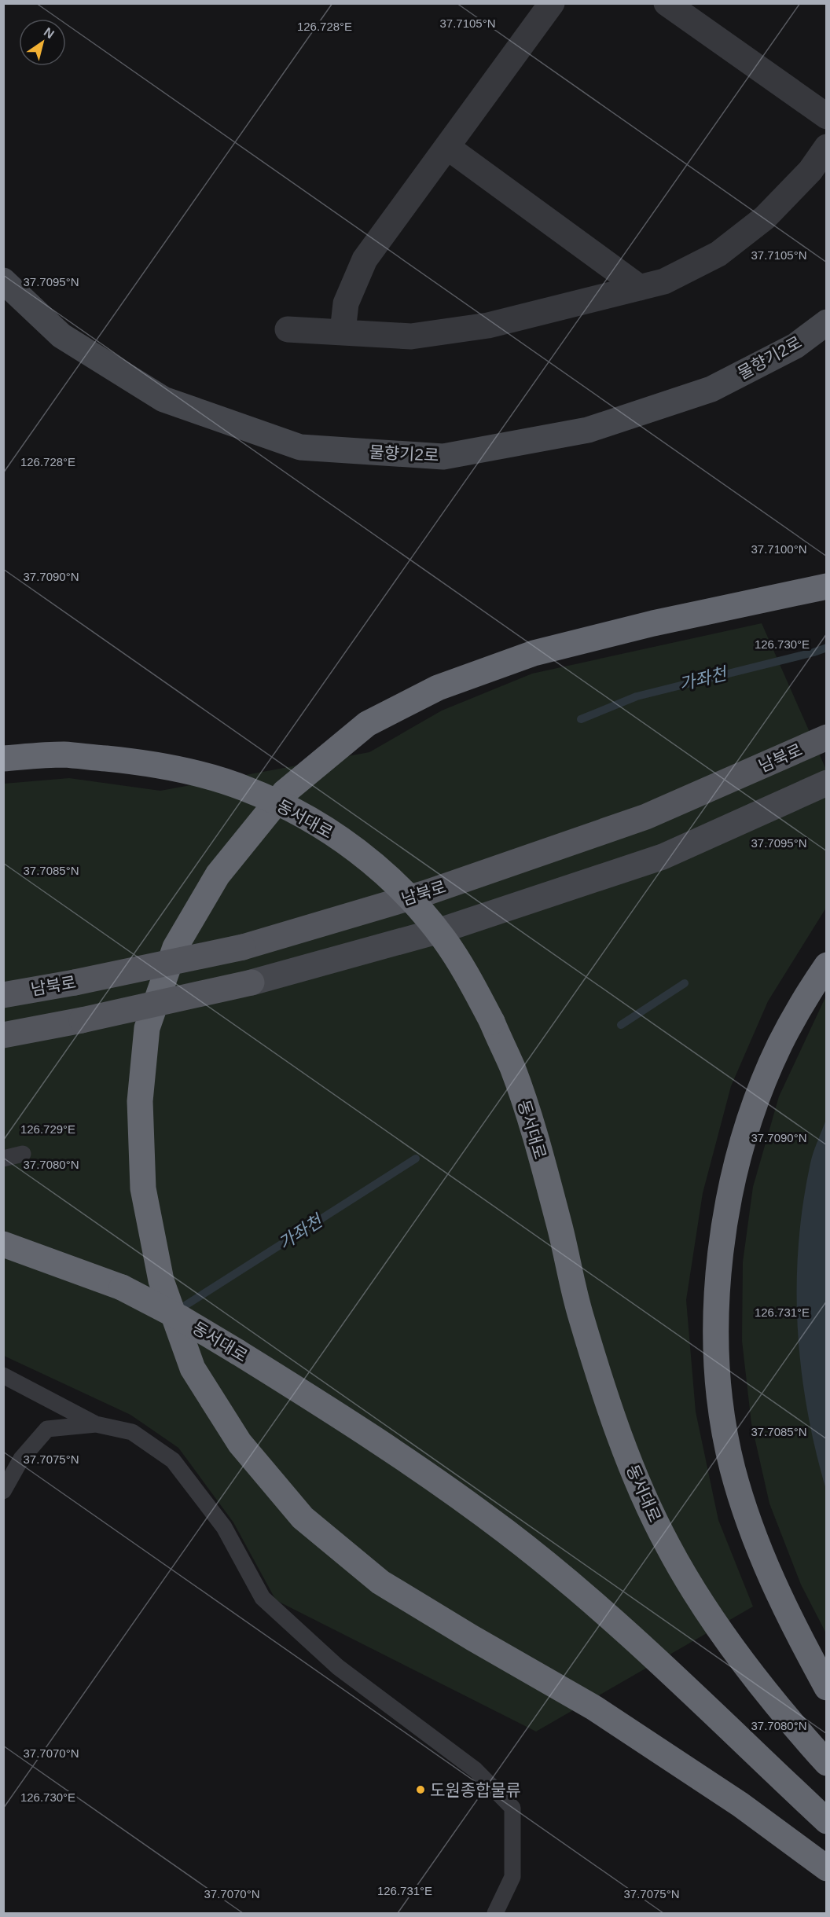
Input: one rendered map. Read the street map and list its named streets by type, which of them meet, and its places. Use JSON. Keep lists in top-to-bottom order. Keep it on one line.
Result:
{"streets":{"highway":["동서대로"],"main road":["남북로"],"street":["물향기2로"]},"water":["가좌천"],"places":["도원종합물류"],"north":"top right","coordinates":["37.7105°N","126.728°E","37.7095°N","37.7100°N","37.7090°N","126.730°E","37.7085°N","126.729°E","37.7080°N","126.731°E","37.7075°N","37.7070°N"]}
